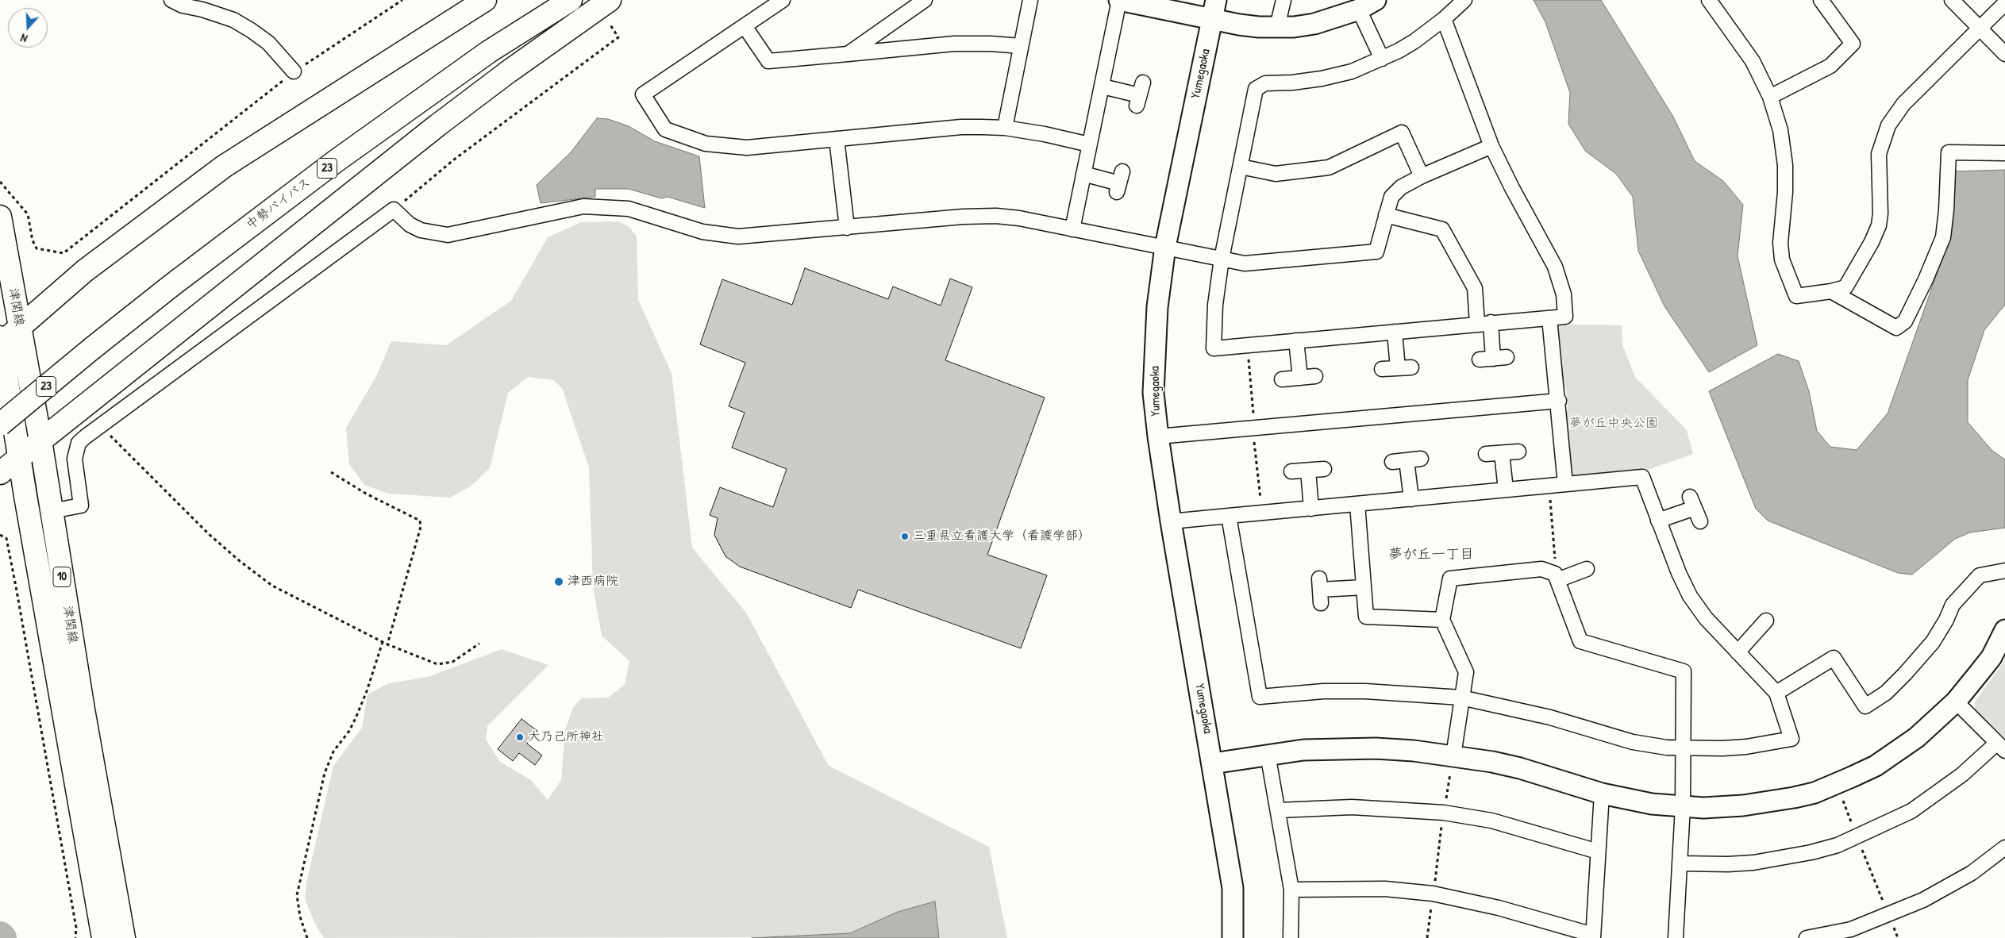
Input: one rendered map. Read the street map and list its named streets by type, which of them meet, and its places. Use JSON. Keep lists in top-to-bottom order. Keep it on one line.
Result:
{"streets":{"main road":["23","中勢バイパス","津関線","10"],"street":["Yumegaoka"]},"districts":["夢が丘一丁目"],"parks":["夢が丘中央公園"],"places":["三重県立看護大学（看護学部）","津西病院","大乃己所神社"],"north":"bottom"}
